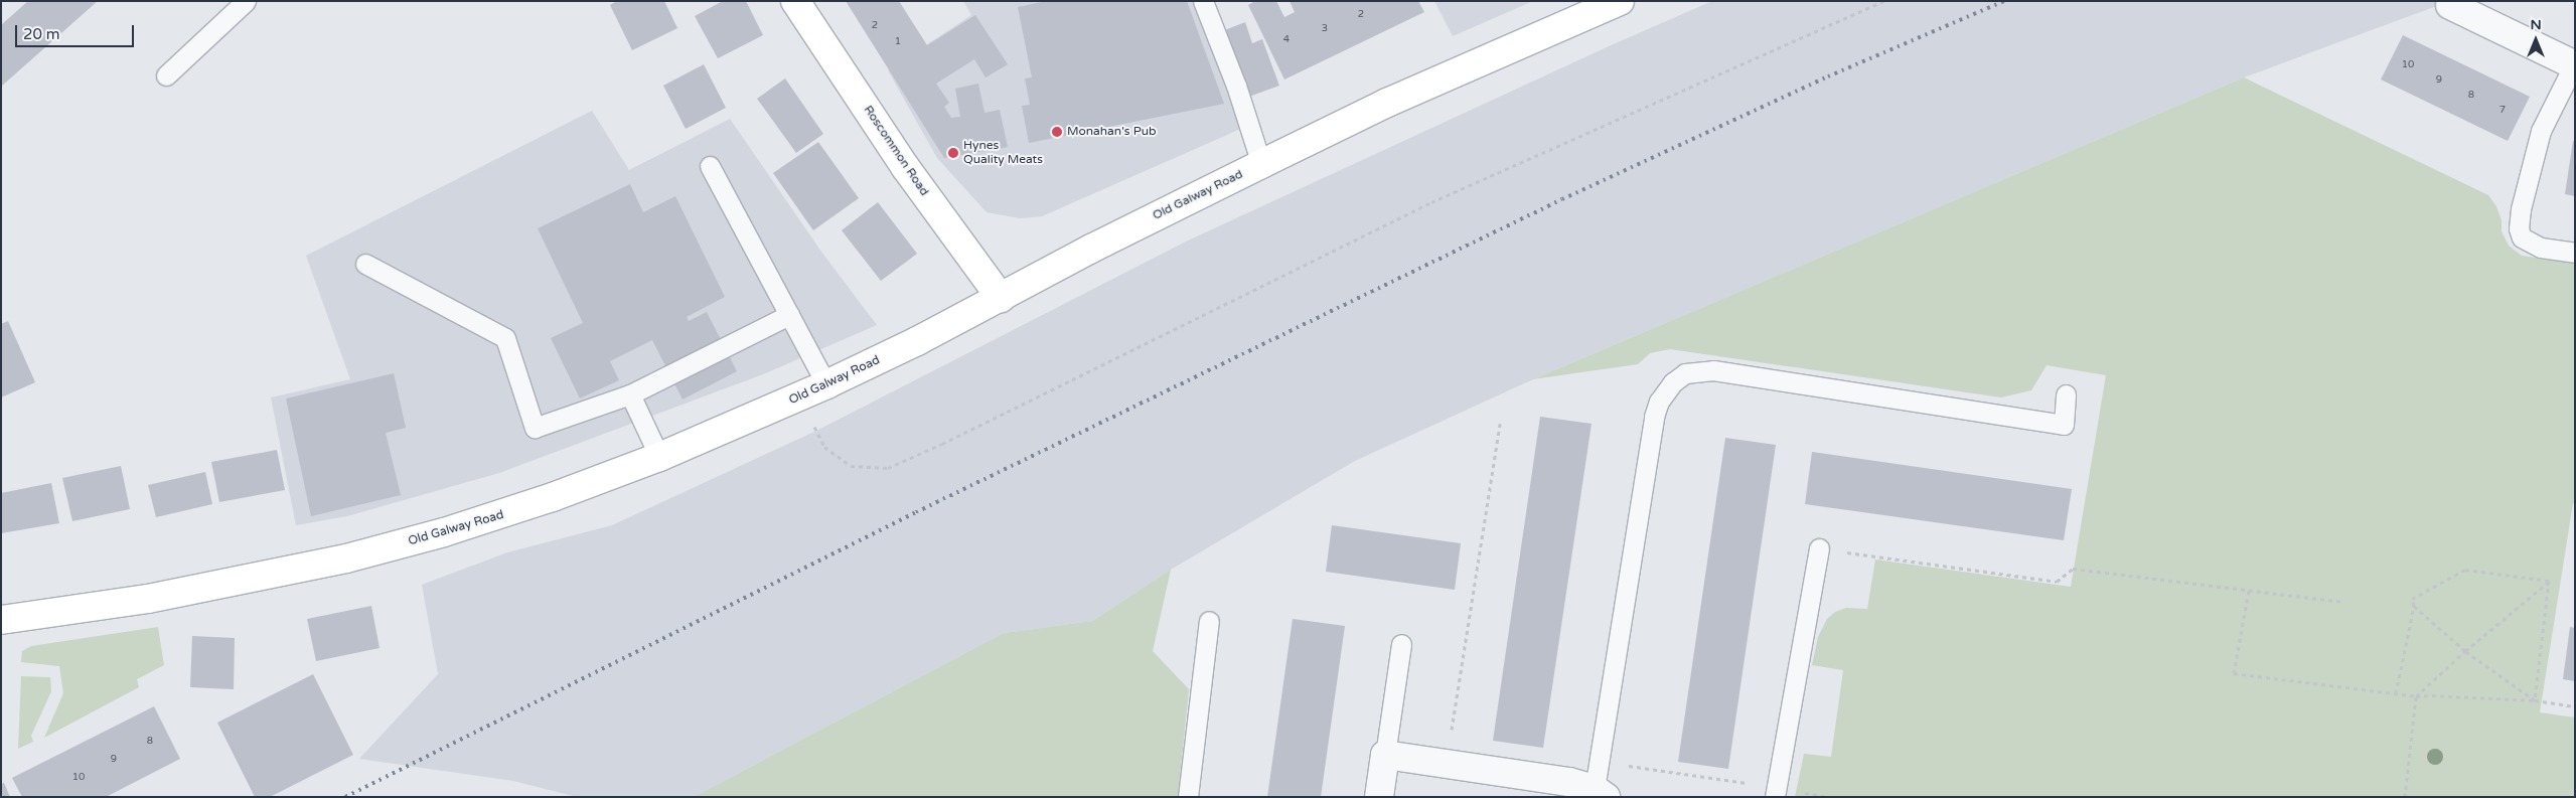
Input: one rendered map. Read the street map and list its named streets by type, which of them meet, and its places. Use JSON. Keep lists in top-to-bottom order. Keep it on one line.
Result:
{"streets":{"main road":["Roscommon Road","Old Galway Road"]},"crossings":[["Roscommon Road","Old Galway Road"]],"places":["Monahan's Pub","Hynes Quality Meats"],"house_numbers":["2","2","3","4","1","10","9","8","7","8","9","10"],"scale_bar":"20 m","north":"top"}
